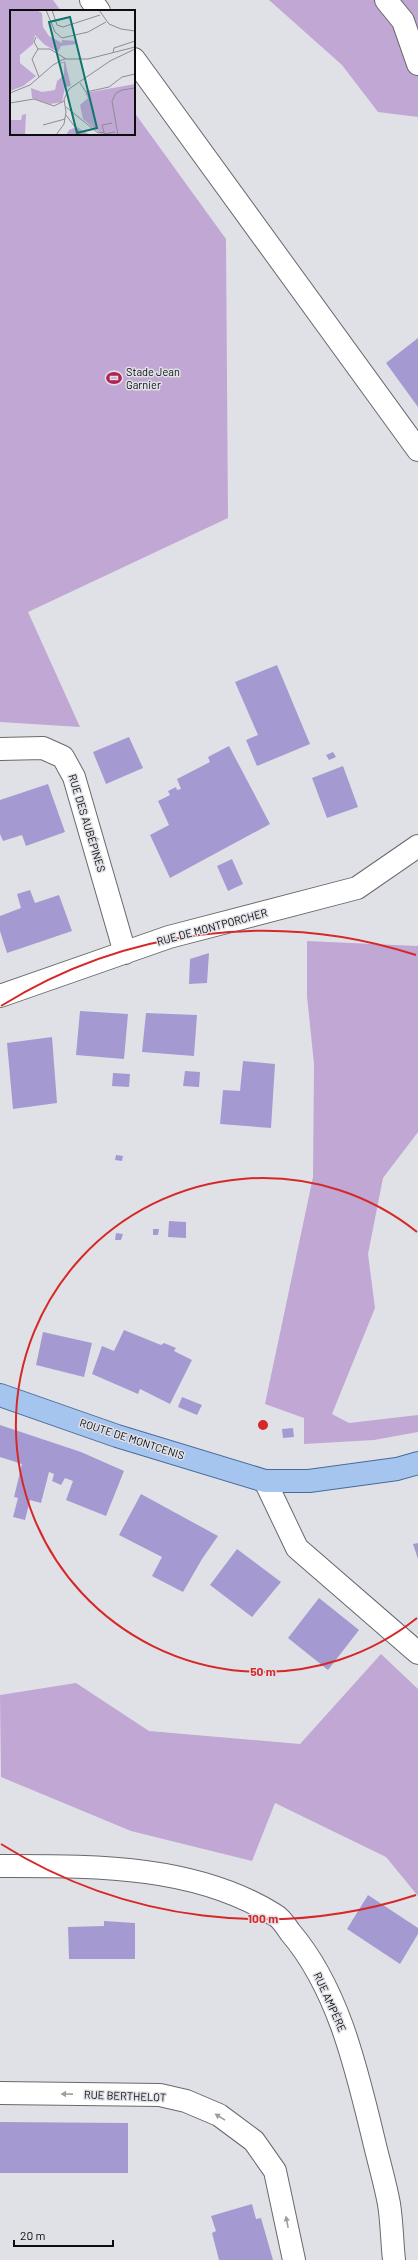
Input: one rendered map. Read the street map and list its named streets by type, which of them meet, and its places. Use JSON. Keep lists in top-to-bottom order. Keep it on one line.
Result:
{"streets":{"main road":["ROUTE DE MONTCENIS"],"street":["RUE DES AUBÉPINES","RUE DE MONTPORCHER","RUE AMPÈRE","RUE BERTHELOT"]},"crossings":[["RUE DES AUBÉPINES","RUE DE MONTPORCHER"]],"one_way":["RUE BERTHELOT"],"places":{"sports":["Stade Jean Garnier"]},"scale_bar":"20 m","rings":["50 m","100 m"]}
